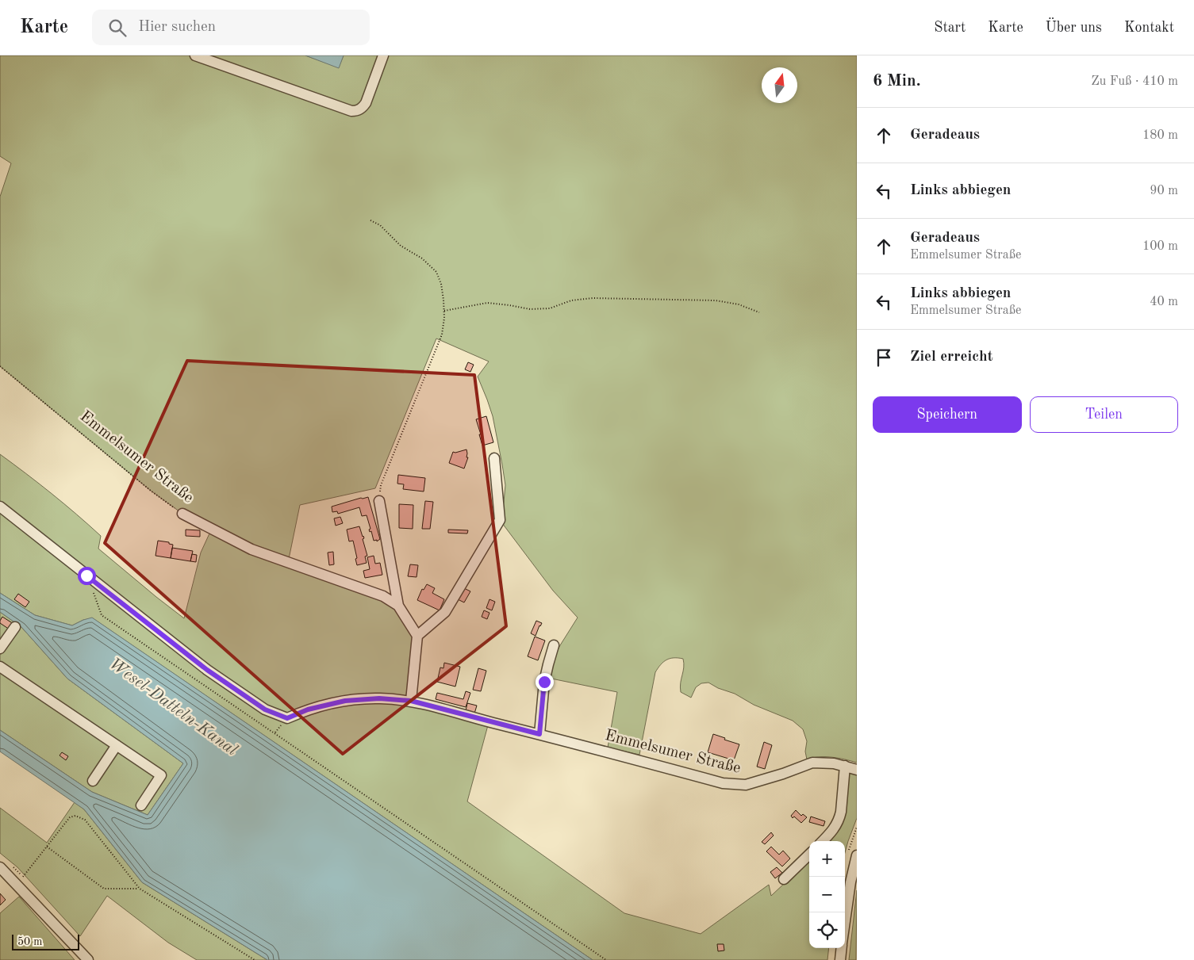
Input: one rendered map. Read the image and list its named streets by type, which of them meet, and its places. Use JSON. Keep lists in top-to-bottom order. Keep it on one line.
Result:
{"streets":{"street":["Emmelsumer Straße"]},"water":["Wesel-Datteln-Kanal"],"scale_bar":"50 m","north":"top","page":{"header":"Karte","search":"Hier suchen","nav":["Start","Karte","Über uns","Kontakt"],"heading":["6 Min.","Zu Fuß · 410 m"],"list":[["Geradeaus","180 m"],["Links abbiegen","90 m"],["Geradeaus","Emmelsumer Straße","100 m"],["Links abbiegen","Emmelsumer Straße","40 m"],"Ziel erreicht"],"buttons":["Speichern","Teilen"],"map_buttons":["+","−"],"scale":"50 m"}}
